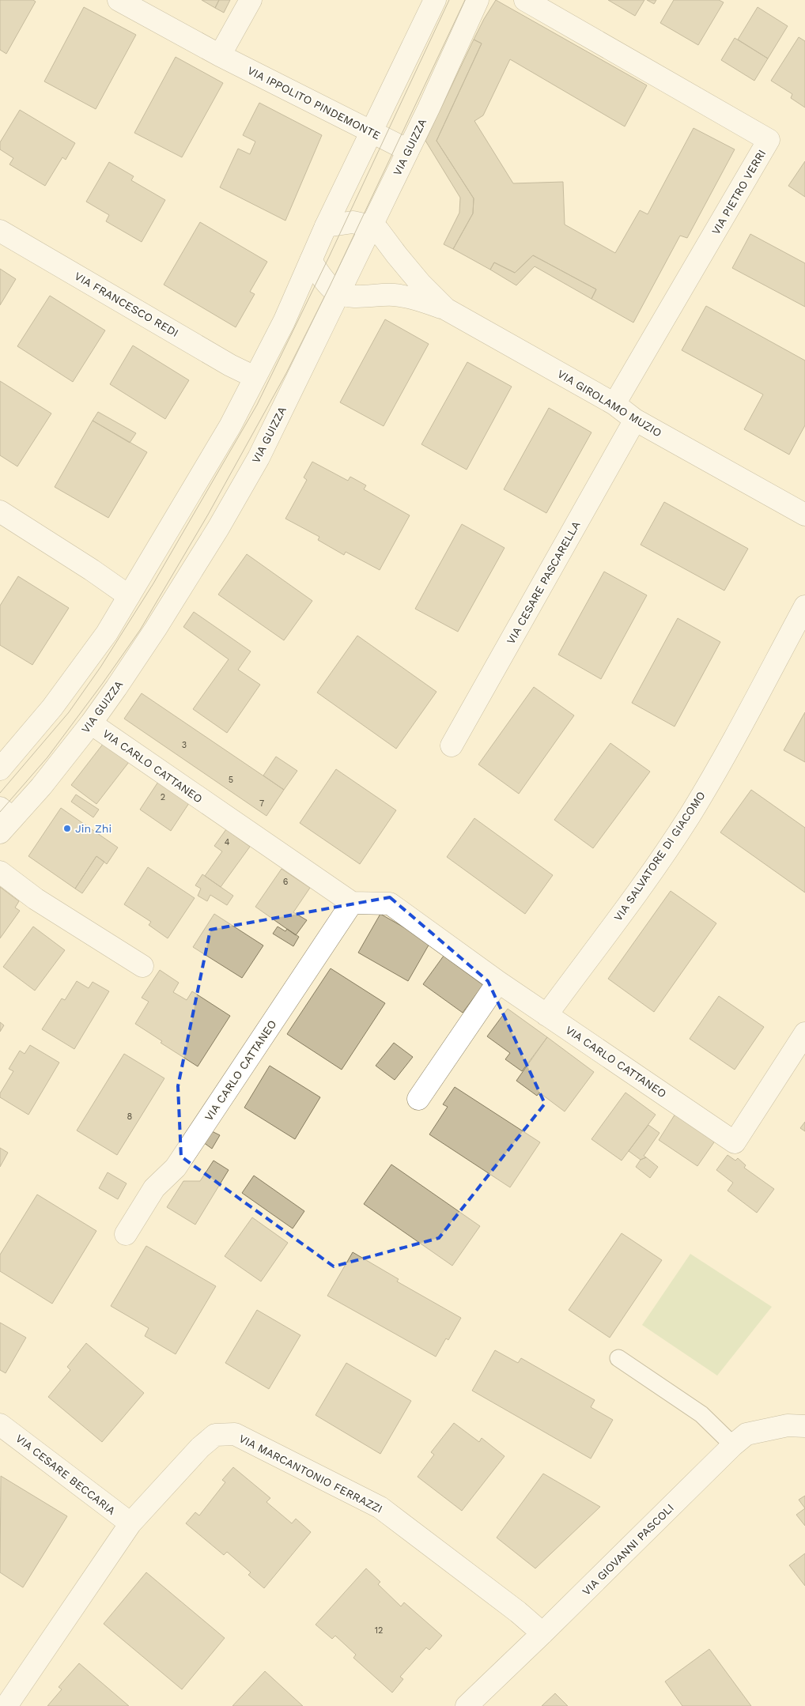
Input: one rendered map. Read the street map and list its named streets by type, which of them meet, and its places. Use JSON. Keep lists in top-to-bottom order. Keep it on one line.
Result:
{"streets":{"street":["VIA IPPOLITO PINDEMONTE","VIA GUIZZA","VIA PIETRO VERRI","VIA FRANCESCO REDI","VIA GIROLAMO MUZIO","VIA CESARE PASCARELLA","VIA CARLO CATTANEO","VIA SALVATORE DI GIACOMO","VIA MARCANTONIO FERRAZZI","VIA CESARE BECCARIA","VIA GIOVANNI PASCOLI"]},"crossings":[["VIA IPPOLITO PINDEMONTE","VIA GUIZZA"],["VIA GUIZZA","VIA GIROLAMO MUZIO"],["VIA GUIZZA","VIA CARLO CATTANEO"],["VIA PIETRO VERRI","VIA GIROLAMO MUZIO"],["VIA GIROLAMO MUZIO","VIA CESARE PASCARELLA"],["VIA CARLO CATTANEO","VIA SALVATORE DI GIACOMO"],["VIA MARCANTONIO FERRAZZI","VIA CESARE BECCARIA"],["VIA MARCANTONIO FERRAZZI","VIA GIOVANNI PASCOLI"]],"places":["Jin Zhi"],"house_numbers":["3","5","2","7","4","6","8","12"]}
